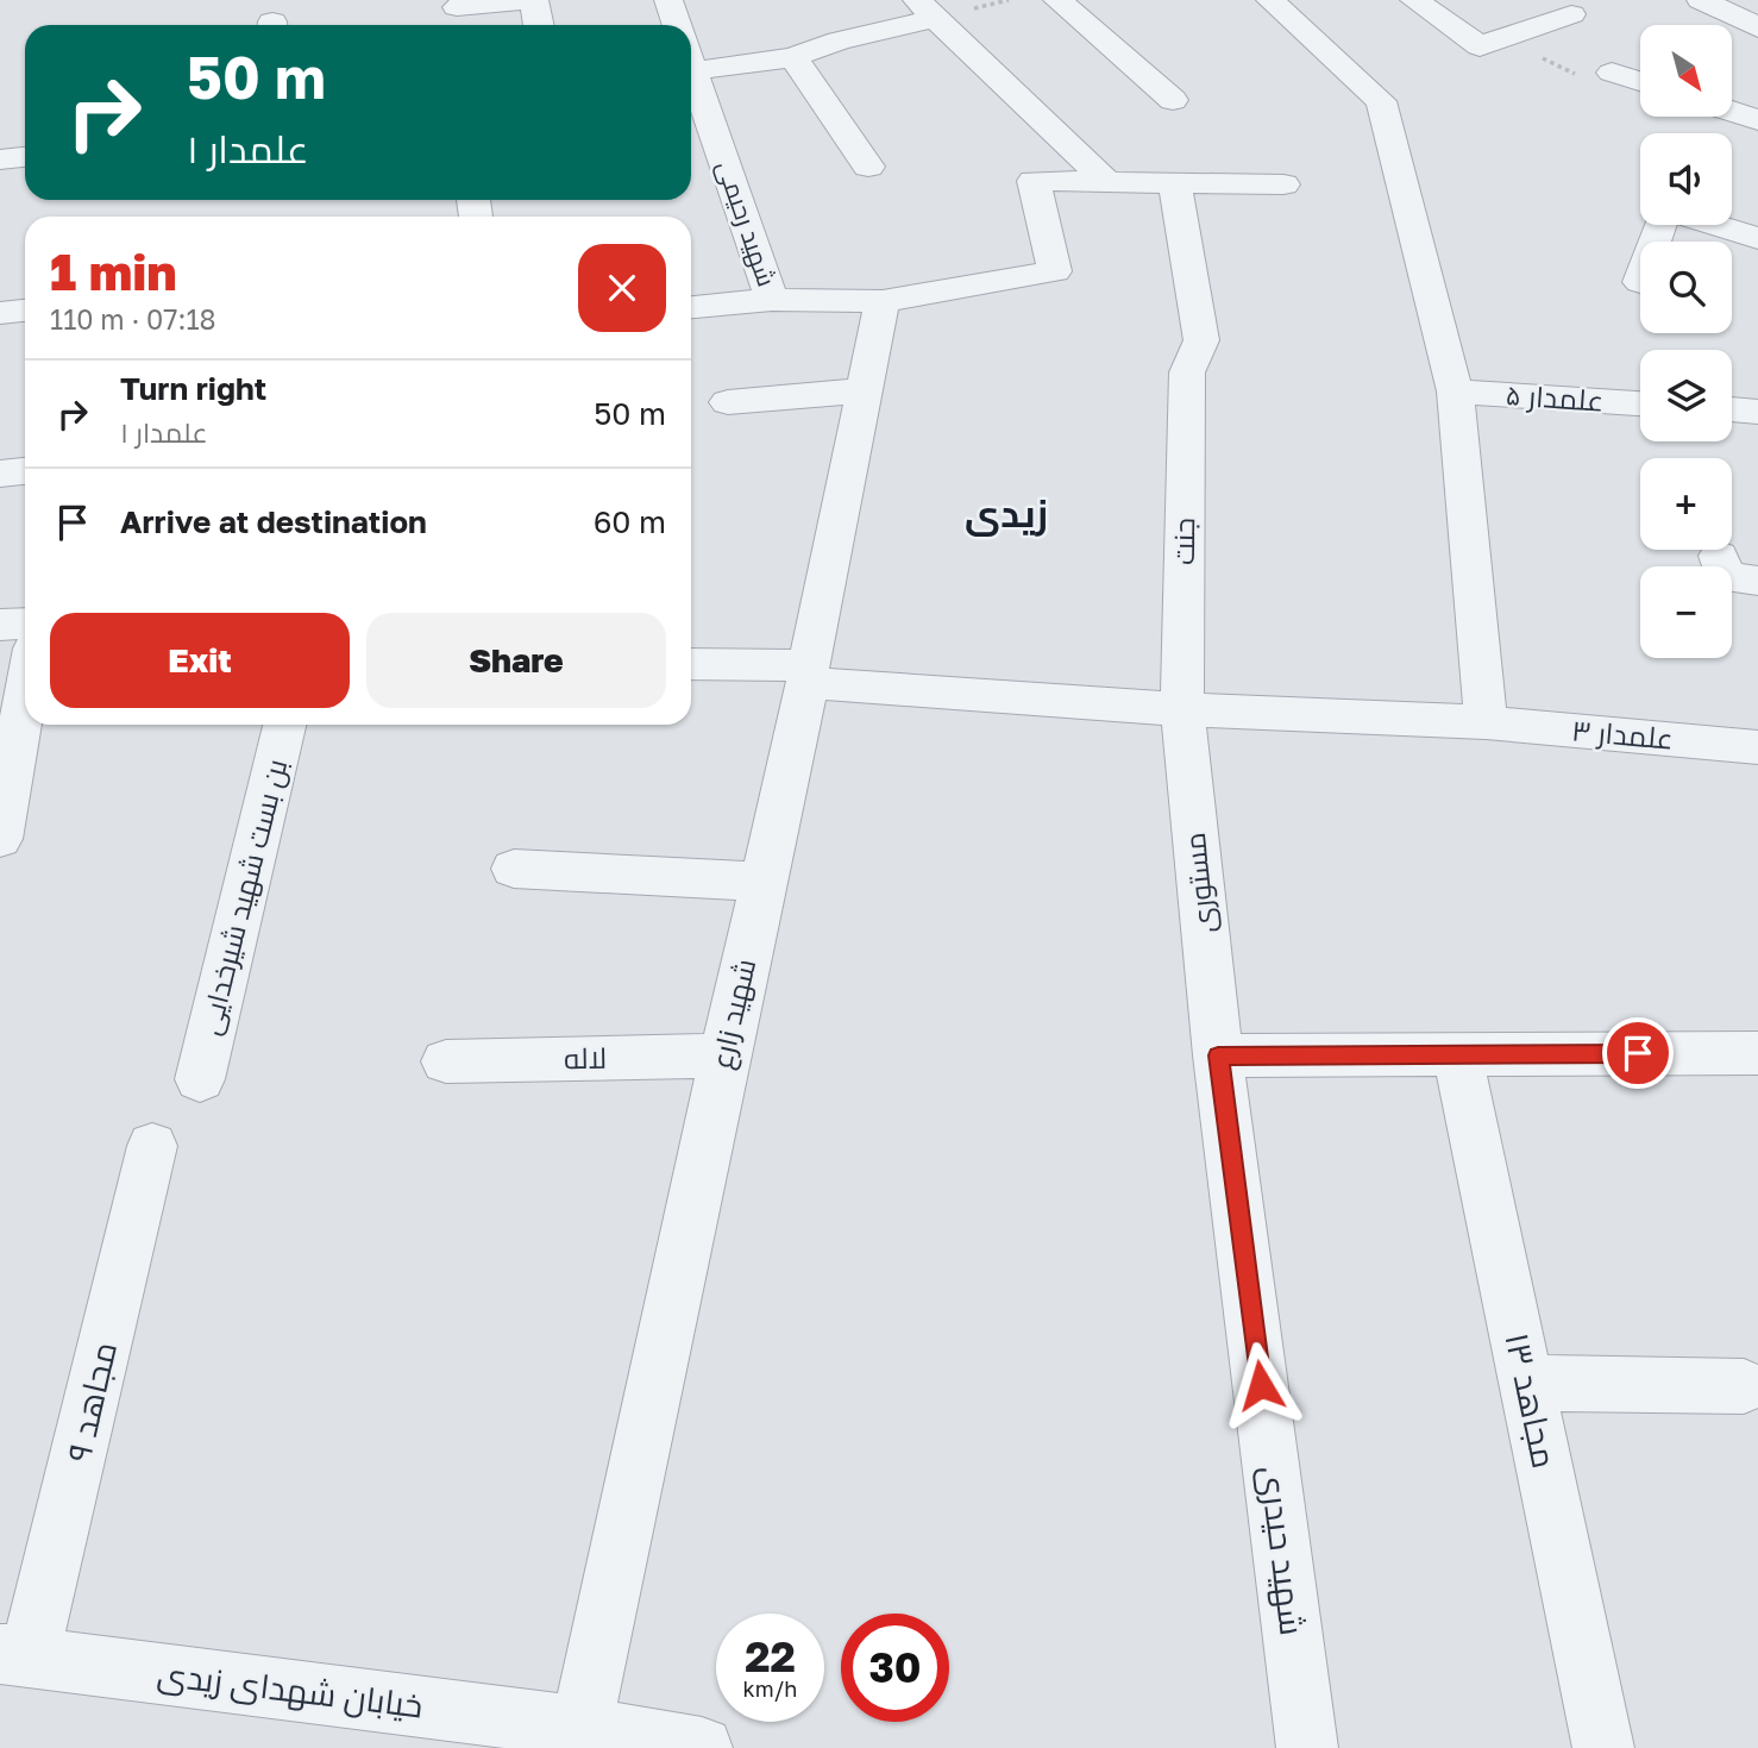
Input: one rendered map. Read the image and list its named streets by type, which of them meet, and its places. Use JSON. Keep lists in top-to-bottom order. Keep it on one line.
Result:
{"streets":{"street":["شهید رحیمی","علمدار ۵","جنت","علمدار ۳","مستوری","بن بست شهید شیرخدایی","شهید زارع","لاله","مجاهد ۱۳","مجاهد ۹","شهید حیدری","خیابان شهدای زیدی"]},"crossings":[["شهید رحیمی","شهید زارع"],["جنت","علمدار ۳"],["جنت","مستوری"],["علمدار ۳","مستوری"],["علمدار ۳","شهید زارع"],["مستوری","شهید حیدری"],["شهید زارع","لاله"],["شهید زارع","خیابان شهدای زیدی"],["مجاهد ۹","خیابان شهدای زیدی"]],"districts":["زیدی"],"north":"bottom right","page":{"map_buttons":["+","−"],"turn":["50 m","علمدار ۱"],"heading":["1 min","110 m · 07:18"],"list":[{"name":"Turn right","note":"علمدار ۱","value":"50 m"},{"name":"Arrive at destination","value":"60 m"}],"buttons":["Exit","Share"],"speed":"22 km/h","limit":"30"}}
